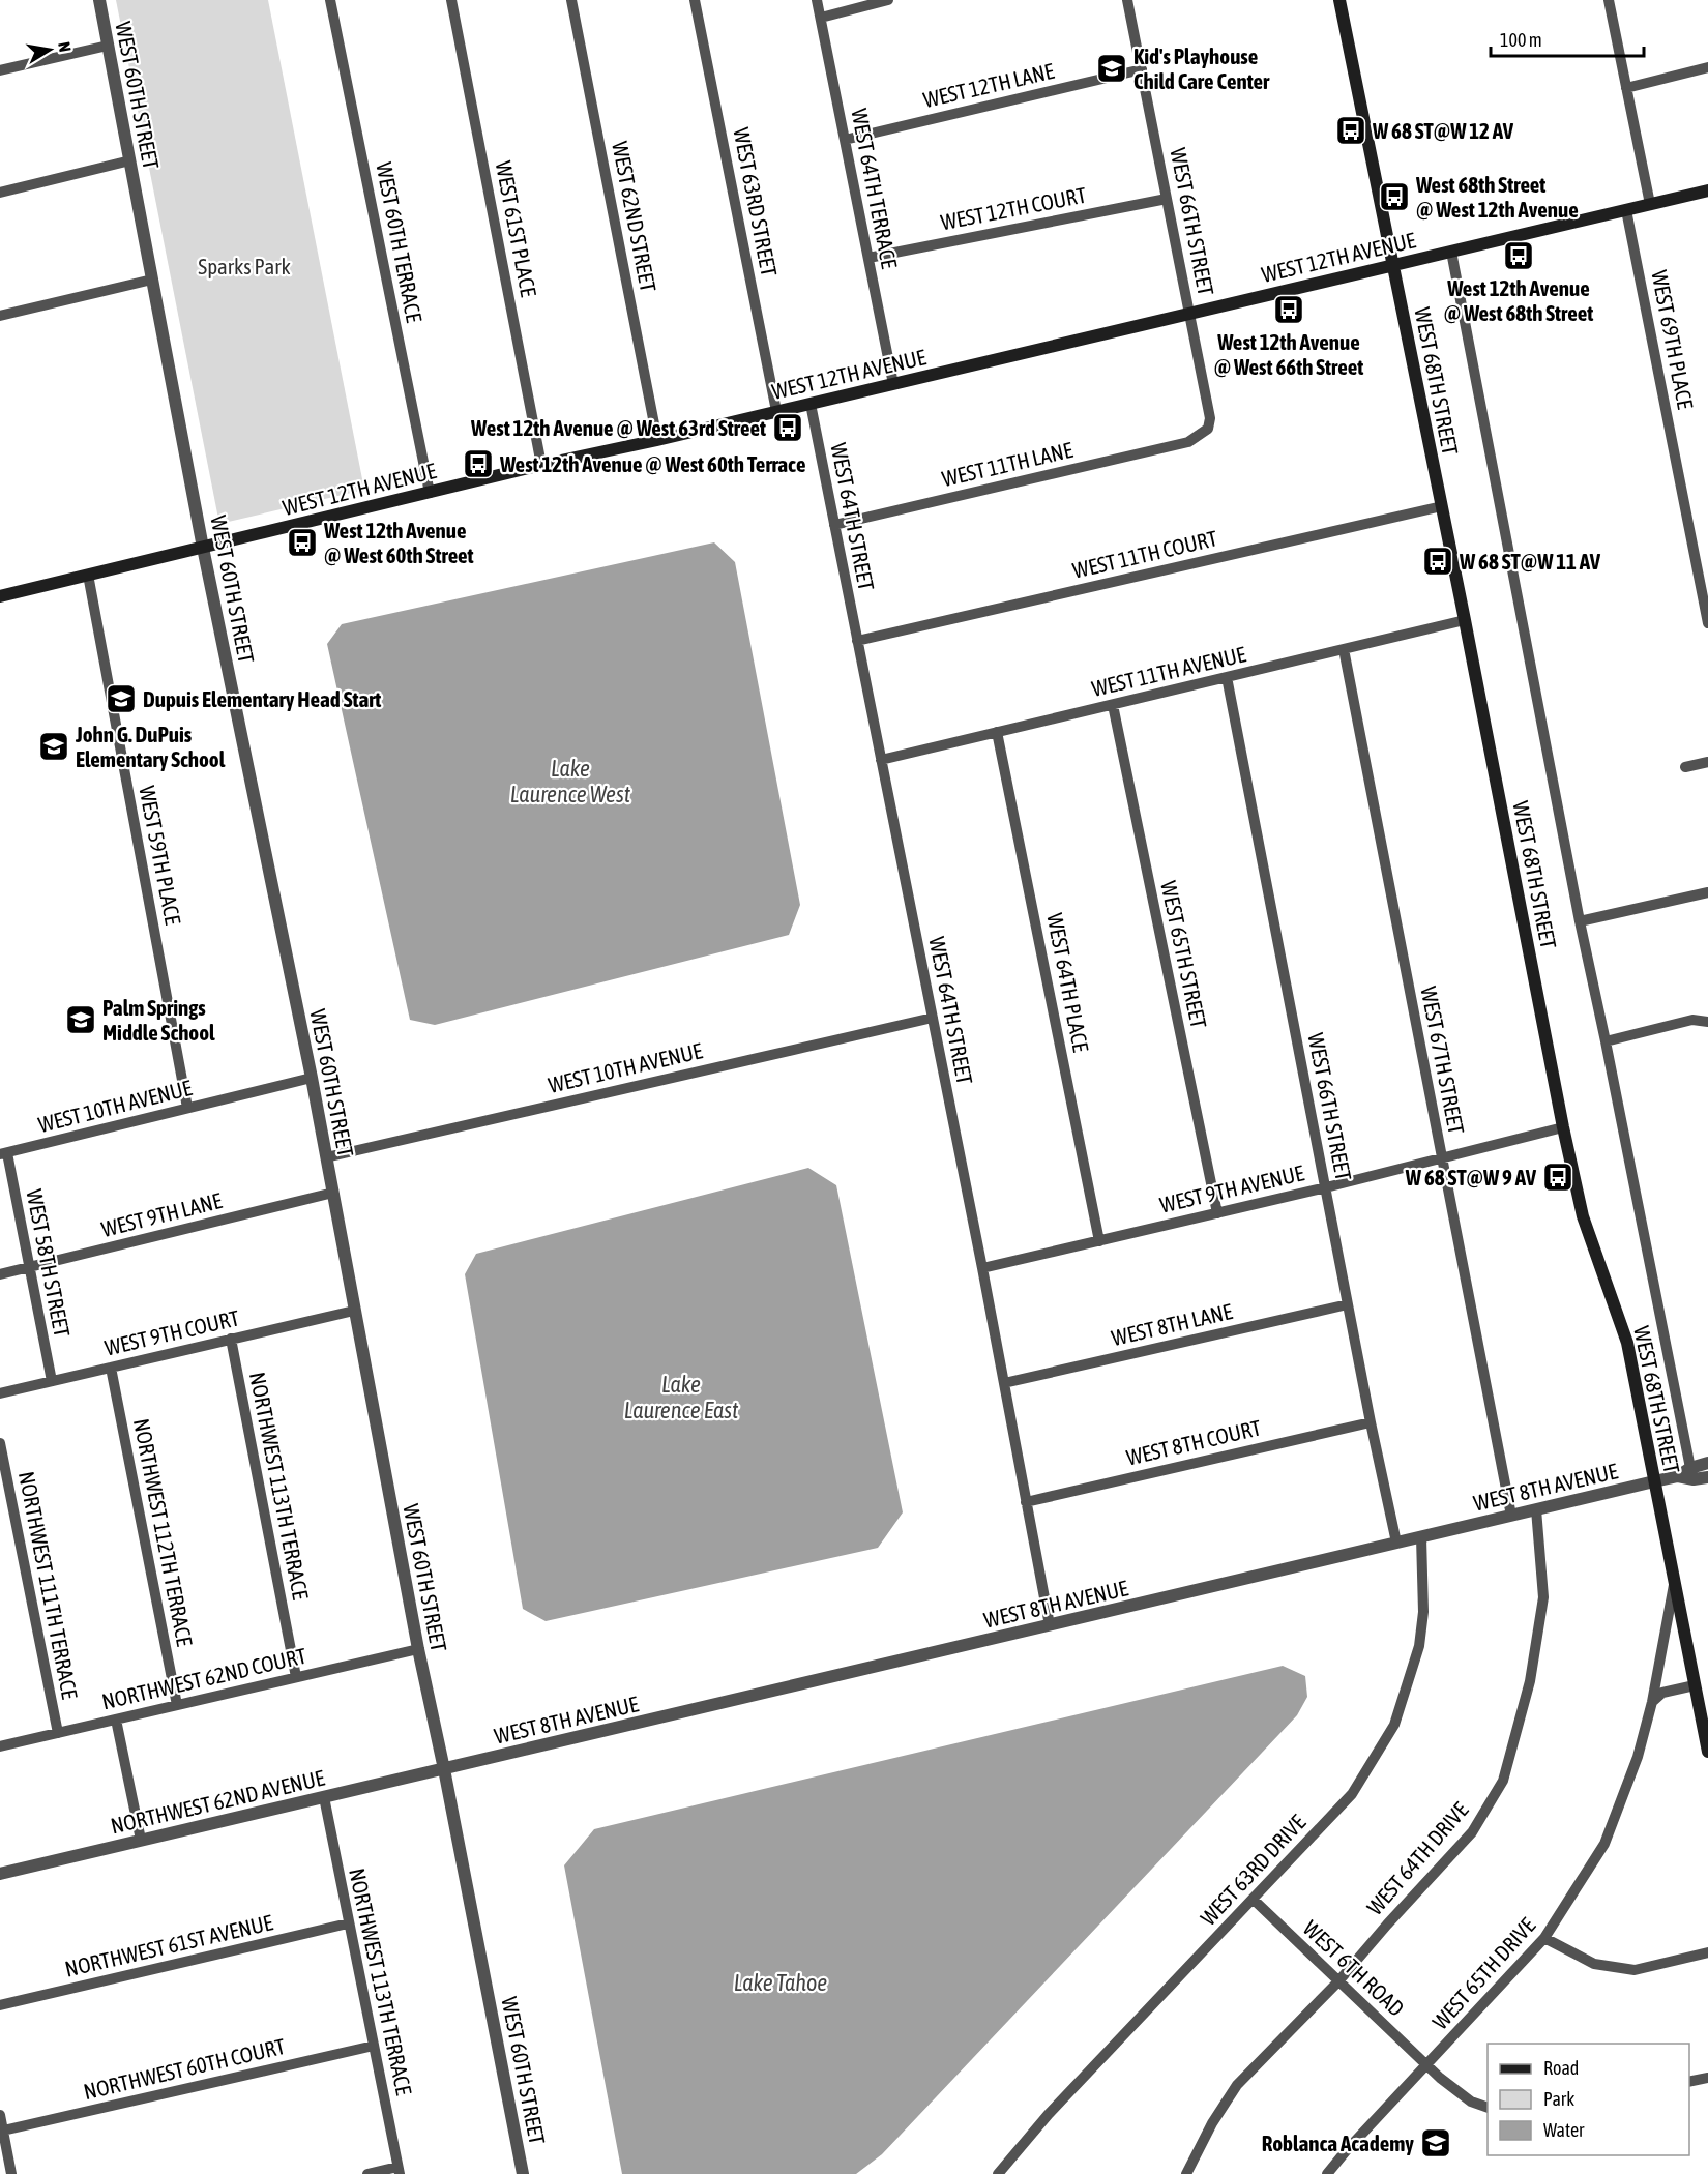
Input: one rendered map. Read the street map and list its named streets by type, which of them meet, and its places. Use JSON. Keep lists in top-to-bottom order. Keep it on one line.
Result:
{"streets":{"main road":["WEST 12TH AVENUE","WEST 68TH STREET"],"street":["WEST 12TH LANE","WEST 60TH STREET","WEST 64TH TERRACE","WEST 63RD STREET","WEST 12TH COURT","WEST 62ND STREET","WEST 66TH STREET","WEST 61ST PLACE","WEST 60TH TERRACE","WEST 69TH PLACE","WEST 11TH LANE","WEST 64TH STREET","WEST 11TH COURT","WEST 11TH AVENUE","WEST 59TH PLACE","WEST 65TH STREET","WEST 64TH PLACE","WEST 67TH STREET","WEST 10TH AVENUE","WEST 9TH AVENUE","WEST 9TH LANE","WEST 58TH STREET","WEST 8TH LANE","WEST 9TH COURT","WEST 8TH COURT","NORTHWEST 113TH TERRACE","WEST 8TH AVENUE","NORTHWEST 112TH TERRACE","NORTHWEST 111TH TERRACE","NORTHWEST 62ND COURT","NORTHWEST 62ND AVENUE","WEST 64TH DRIVE","WEST 63RD DRIVE","NORTHWEST 61ST AVENUE","WEST 6TH ROAD","WEST 65TH DRIVE","NORTHWEST 60TH COURT"]},"crossings":[["WEST 12TH LANE","WEST 64TH TERRACE"],["WEST 12TH LANE","WEST 66TH STREET"],["WEST 60TH STREET","WEST 12TH AVENUE"],["WEST 60TH STREET","WEST 10TH AVENUE"],["WEST 60TH STREET","WEST 9TH LANE"],["WEST 60TH STREET","WEST 9TH COURT"],["WEST 60TH STREET","WEST 8TH AVENUE"],["WEST 60TH STREET","NORTHWEST 62ND COURT"],["WEST 60TH STREET","NORTHWEST 62ND AVENUE"],["WEST 64TH TERRACE","WEST 12TH COURT"],["WEST 64TH TERRACE","WEST 12TH AVENUE"],["WEST 63RD STREET","WEST 12TH AVENUE"],["WEST 12TH COURT","WEST 66TH STREET"],["WEST 62ND STREET","WEST 12TH AVENUE"],["WEST 66TH STREET","WEST 12TH AVENUE"],["WEST 66TH STREET","WEST 11TH LANE"],["WEST 66TH STREET","WEST 11TH AVENUE"],["WEST 66TH STREET","WEST 9TH AVENUE"],["WEST 66TH STREET","WEST 8TH LANE"],["WEST 66TH STREET","WEST 8TH COURT"],["WEST 66TH STREET","WEST 8TH AVENUE"],["WEST 61ST PLACE","WEST 12TH AVENUE"],["WEST 60TH TERRACE","WEST 12TH AVENUE"],["WEST 12TH AVENUE","WEST 69TH PLACE"],["WEST 12TH AVENUE","WEST 68TH STREET"],["WEST 12TH AVENUE","WEST 64TH STREET"],["WEST 12TH AVENUE","WEST 59TH PLACE"],["WEST 68TH STREET","WEST 11TH COURT"],["WEST 68TH STREET","WEST 11TH AVENUE"],["WEST 68TH STREET","WEST 9TH AVENUE"],["WEST 68TH STREET","WEST 8TH AVENUE"],["WEST 68TH STREET","WEST 65TH DRIVE"],["WEST 11TH LANE","WEST 64TH STREET"],["WEST 64TH STREET","WEST 11TH COURT"],["WEST 64TH STREET","WEST 11TH AVENUE"],["WEST 64TH STREET","WEST 10TH AVENUE"],["WEST 64TH STREET","WEST 9TH AVENUE"],["WEST 64TH STREET","WEST 8TH LANE"],["WEST 64TH STREET","WEST 8TH COURT"],["WEST 64TH STREET","WEST 8TH AVENUE"],["WEST 11TH AVENUE","WEST 65TH STREET"],["WEST 11TH AVENUE","WEST 64TH PLACE"],["WEST 11TH AVENUE","WEST 67TH STREET"],["WEST 59TH PLACE","WEST 10TH AVENUE"],["WEST 65TH STREET","WEST 9TH AVENUE"],["WEST 64TH PLACE","WEST 9TH AVENUE"],["WEST 67TH STREET","WEST 9TH AVENUE"],["WEST 67TH STREET","WEST 8TH AVENUE"],["WEST 10TH AVENUE","WEST 58TH STREET"],["WEST 9TH LANE","WEST 58TH STREET"],["WEST 58TH STREET","WEST 9TH COURT"],["WEST 9TH COURT","NORTHWEST 113TH TERRACE"],["WEST 9TH COURT","NORTHWEST 112TH TERRACE"],["NORTHWEST 113TH TERRACE","NORTHWEST 62ND COURT"],["NORTHWEST 113TH TERRACE","NORTHWEST 62ND AVENUE"],["NORTHWEST 113TH TERRACE","NORTHWEST 61ST AVENUE"],["NORTHWEST 113TH TERRACE","NORTHWEST 60TH COURT"],["WEST 8TH AVENUE","NORTHWEST 62ND AVENUE"],["WEST 8TH AVENUE","WEST 64TH DRIVE"],["WEST 8TH AVENUE","WEST 63RD DRIVE"],["NORTHWEST 112TH TERRACE","NORTHWEST 62ND COURT"],["NORTHWEST 111TH TERRACE","NORTHWEST 62ND COURT"],["WEST 64TH DRIVE","WEST 6TH ROAD"],["WEST 63RD DRIVE","WEST 6TH ROAD"],["WEST 6TH ROAD","WEST 65TH DRIVE"]],"water":["Lake Laurence West","Lake Laurence East","Lake Tahoe"],"parks":["Sparks Park"],"places":{"school or university":["Kid's Playhouse Child Care Center","Dupuis Elementary Head Start","John G. DuPuis Elementary School","Palm Springs Middle School","Roblanca Academy"],"bus stop":["W 68 ST@W 12 AV","West 68th Street @ West 12th Avenue","West 12th Avenue @ West 68th Street","West 12th Avenue @ West 66th Street","West 12th Avenue @ West 63rd Street","West 12th Avenue @ West 60th Terrace","West 12th Avenue @ West 60th Street","W 68 ST@W 11 AV","W 68 ST@W 9 AV"]},"legend":["Road","Park","Water"],"scale_bar":"100 m","north":"right"}
